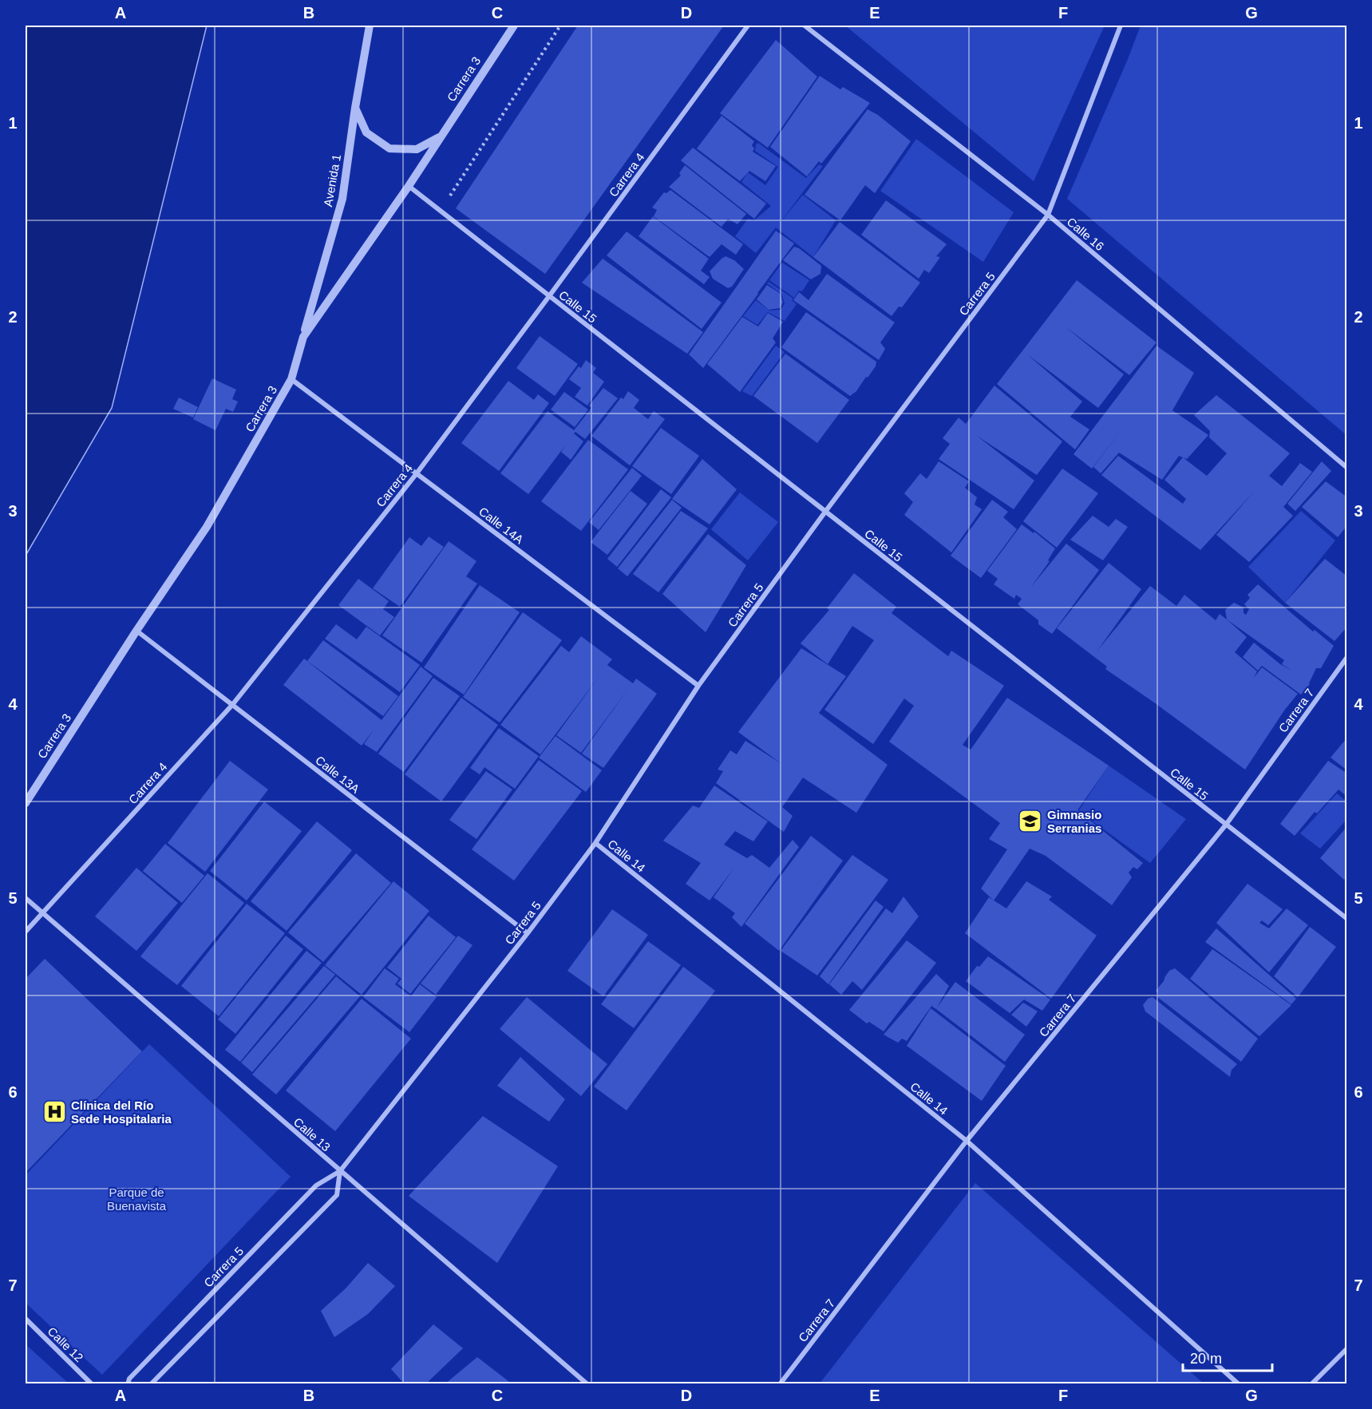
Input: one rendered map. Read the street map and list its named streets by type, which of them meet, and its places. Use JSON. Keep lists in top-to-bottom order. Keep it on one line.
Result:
{"streets":{"street":["Carrera 3","Carrera 4","Avenida 1","Calle 16","Carrera 5","Calle 15","Calle 14A","Carrera 7","Calle 13A","Calle 14","Calle 13","Calle 12"]},"crossings":[["Carrera 3","Avenida 1"],["Carrera 3","Calle 15"],["Carrera 3","Calle 14A"],["Carrera 3","Calle 13A"],["Carrera 4","Calle 15"],["Carrera 4","Calle 14A"],["Carrera 4","Calle 13A"],["Carrera 4","Calle 13"],["Calle 16","Carrera 5"],["Carrera 5","Calle 15"],["Carrera 5","Calle 14A"],["Carrera 5","Calle 13A"],["Carrera 5","Calle 14"],["Carrera 5","Calle 13"],["Calle 15","Carrera 7"],["Carrera 7","Calle 14"]],"parks":["Parque de Buenavista"],"places":{"school or university":["Gimnasio Serranias"],"hospital":["Clínica del Río Sede Hospitalaria"]},"scale_bar":"20 m","grid":{"columns":["A","B","C","D","E","F","G"],"rows":["1","2","3","4","5","6","7"]}}
